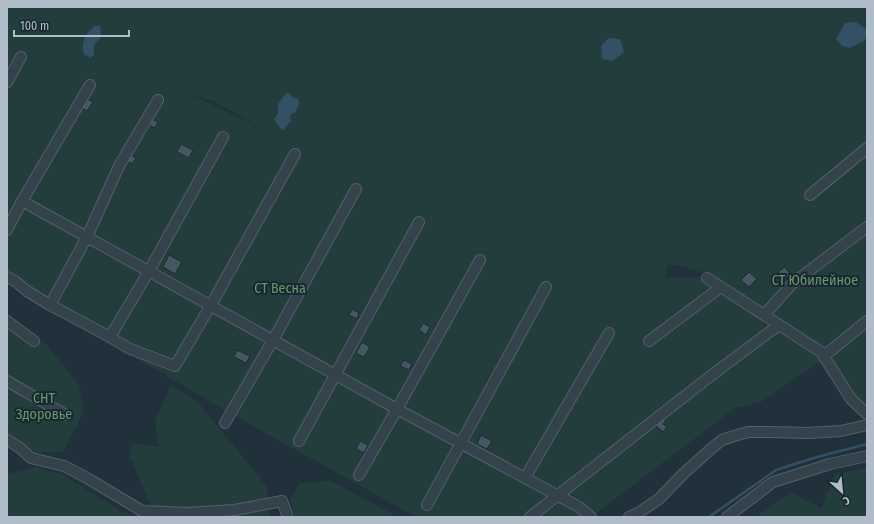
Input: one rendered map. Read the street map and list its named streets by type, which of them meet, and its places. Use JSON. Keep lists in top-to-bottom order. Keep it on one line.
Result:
{"parks":["СТ Юбилейное","СТ Весна","СНТ Здоровье"],"scale_bar":"100 m","north":"bottom right"}
